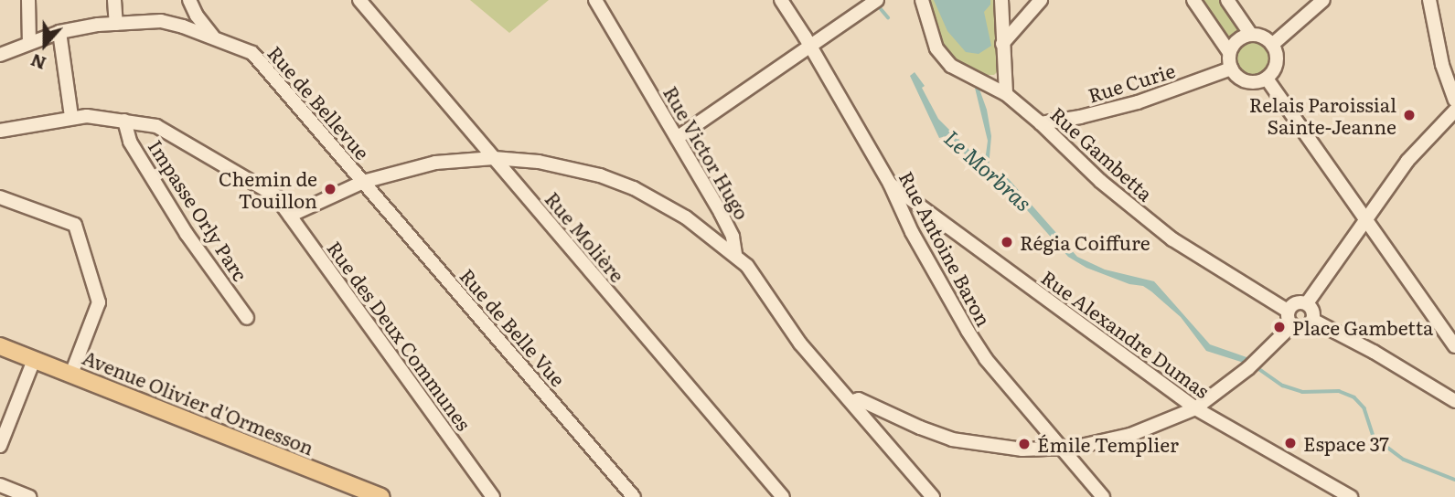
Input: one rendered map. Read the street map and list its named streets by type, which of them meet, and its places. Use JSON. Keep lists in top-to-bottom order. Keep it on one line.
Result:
{"streets":{"main road":["Avenue Olivier d'Ormesson"],"street":["Rue Curie","Rue de Bellevue","Rue Victor Hugo","Rue Gambetta","Impasse Orly Parc","Rue Molière","Rue Antoine Baron","Rue de Belle Vue","Rue Alexandre Dumas","Rue des Deux Communes"]},"crossings":[["Rue Curie","Rue Gambetta"],["Rue de Bellevue","Rue de Belle Vue"],["Impasse Orly Parc","Rue des Deux Communes"],["Rue Antoine Baron","Rue Alexandre Dumas"]],"water":["Le Morbras"],"places":["Relais Paroissial Sainte-Jeanne","Chemin de Touillon","Régia Coiffure","Place Gambetta","Espace 37","Émile Templier"],"north":"bottom"}
